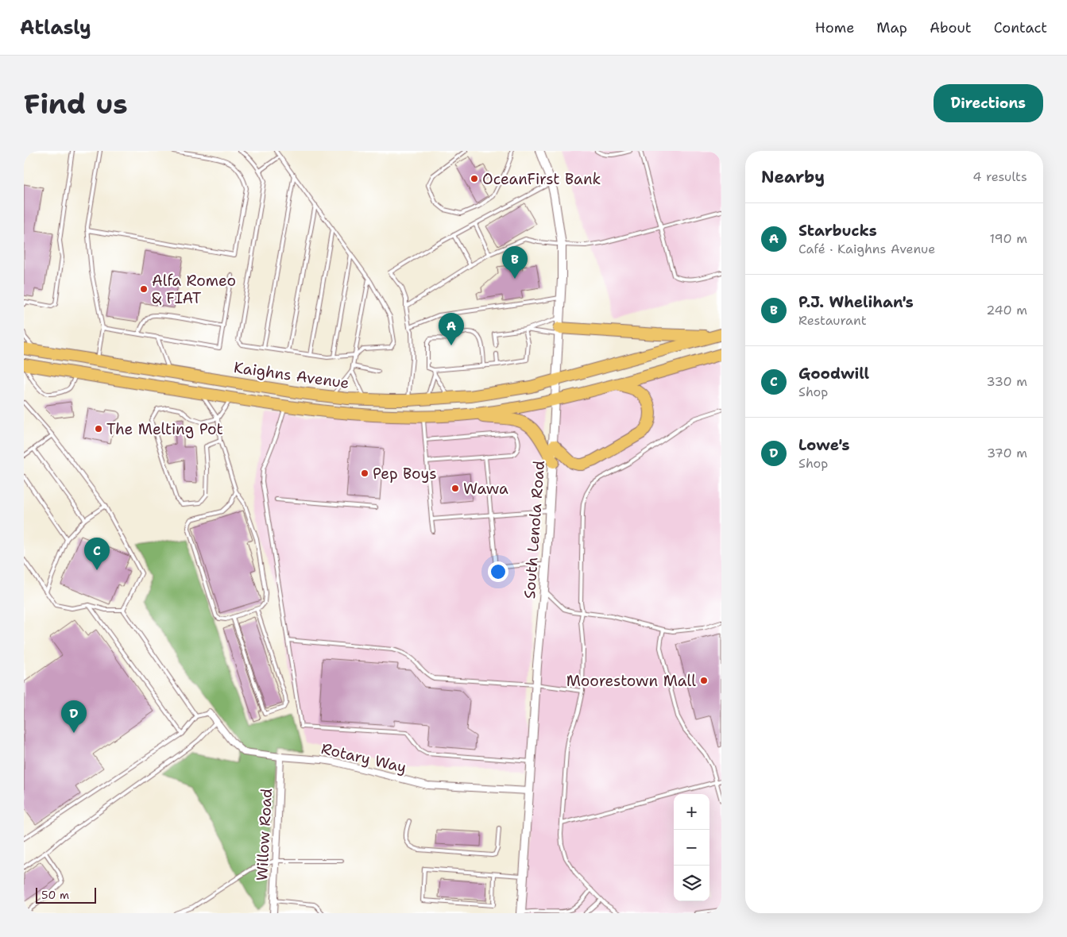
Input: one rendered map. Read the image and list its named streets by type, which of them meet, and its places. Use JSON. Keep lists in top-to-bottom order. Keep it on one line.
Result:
{"streets":{"highway":["Kaighns Avenue"],"street":["South Lenola Road","Rotary Way","Willow Road"]},"crossings":[["Kaighns Avenue","South Lenola Road"],["South Lenola Road","Rotary Way"],["Rotary Way","Willow Road"]],"places":["OceanFirst Bank","Alfa Romeo & FIAT","The Melting Pot","Pep Boys","Wawa","Moorestown Mall"],"scale_bar":"50 m","page":{"header":"Atlasly","nav":["Home","Map","About","Contact"],"buttons":"Directions","title":"Find us","heading":["Nearby","4 results"],"list":[{"mark":"A","name":"Starbucks","note":"Café · Kaighns Avenue","value":"190 m"},{"mark":"B","name":"P.J. Whelihan's","note":"Restaurant","value":"240 m"},{"mark":"C","name":"Goodwill","note":"Shop","value":"330 m"},{"mark":"D","name":"Lowe's","note":"Shop","value":"370 m"}],"pins":["B","A","C","D"],"map_buttons":["+","−"],"scale":"50 m"}}
